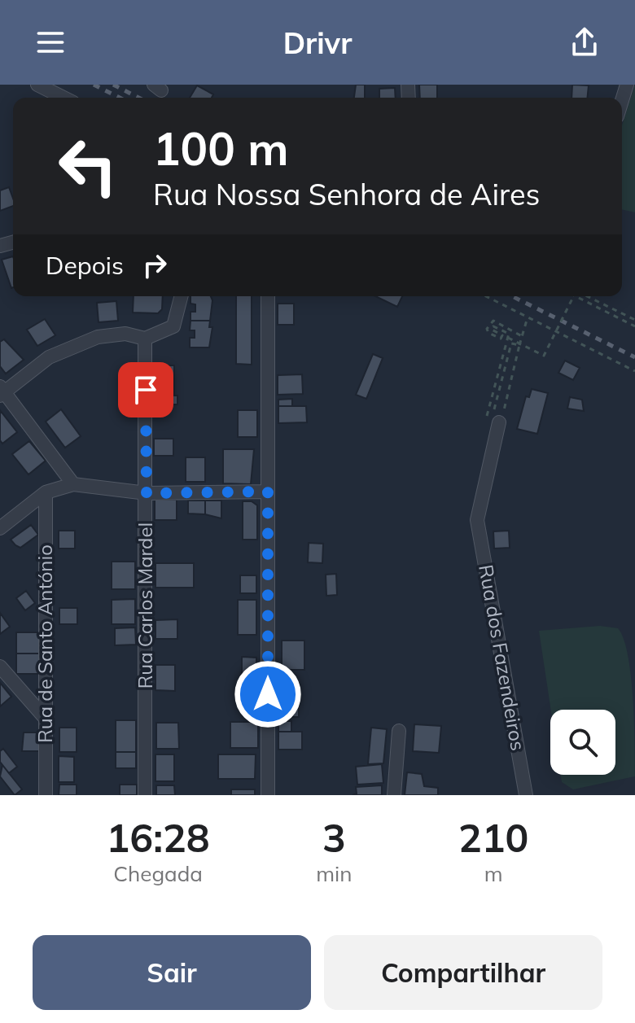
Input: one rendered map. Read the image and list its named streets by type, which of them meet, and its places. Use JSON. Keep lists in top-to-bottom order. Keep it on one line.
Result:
{"streets":{"street":["Rua Carlos Mardel","Rua de Santo António","Rua dos Fazendeiros"]},"page":{"header":"Drivr","turn":["100 m","Rua Nossa Senhora de Aires"],"then":"Depois","eta":["16:28","Chegada","3","min","210","m"],"buttons":["Sair","Compartilhar"]}}
